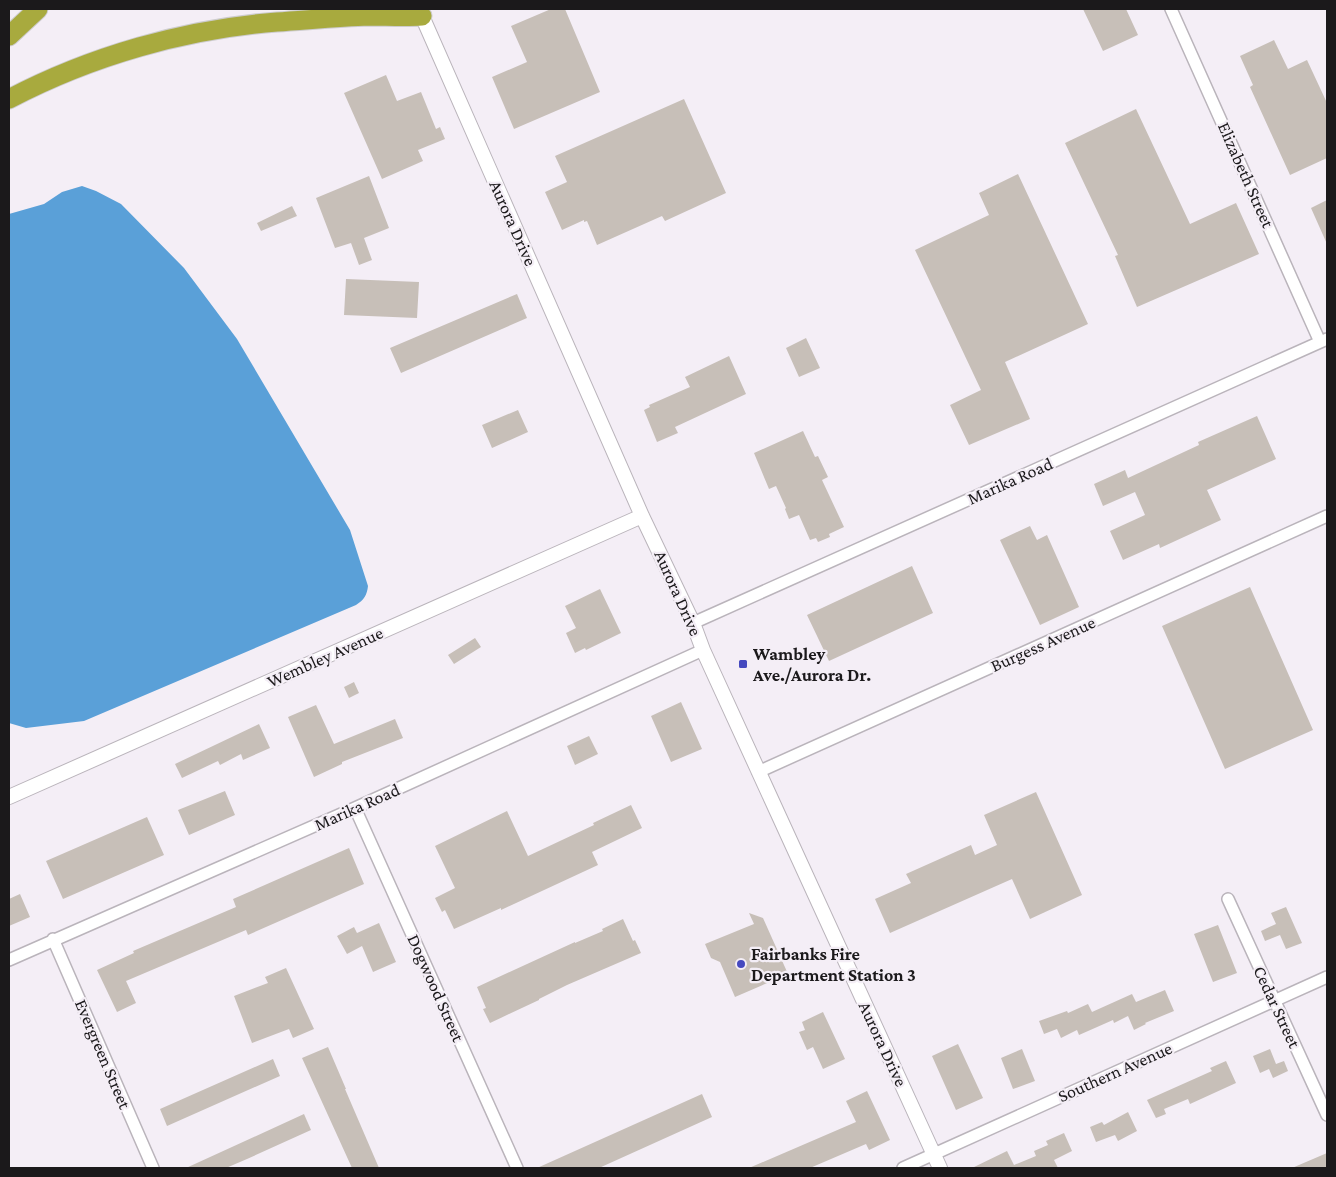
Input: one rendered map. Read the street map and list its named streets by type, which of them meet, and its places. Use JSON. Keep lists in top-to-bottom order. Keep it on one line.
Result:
{"streets":{"street":["Elizabeth Street","Aurora Drive","Marika Road","Burgess Avenue","Wembley Avenue","Dogwood Street","Cedar Street","Evergreen Street","Southern Avenue"]},"crossings":[["Elizabeth Street","Marika Road"],["Aurora Drive","Marika Road"],["Aurora Drive","Burgess Avenue"],["Aurora Drive","Wembley Avenue"],["Aurora Drive","Southern Avenue"],["Marika Road","Dogwood Street"],["Marika Road","Evergreen Street"],["Cedar Street","Southern Avenue"]],"places":{"transit":["Wambley Ave./Aurora Dr."],"other":["Fairbanks Fire Department Station 3"]}}
